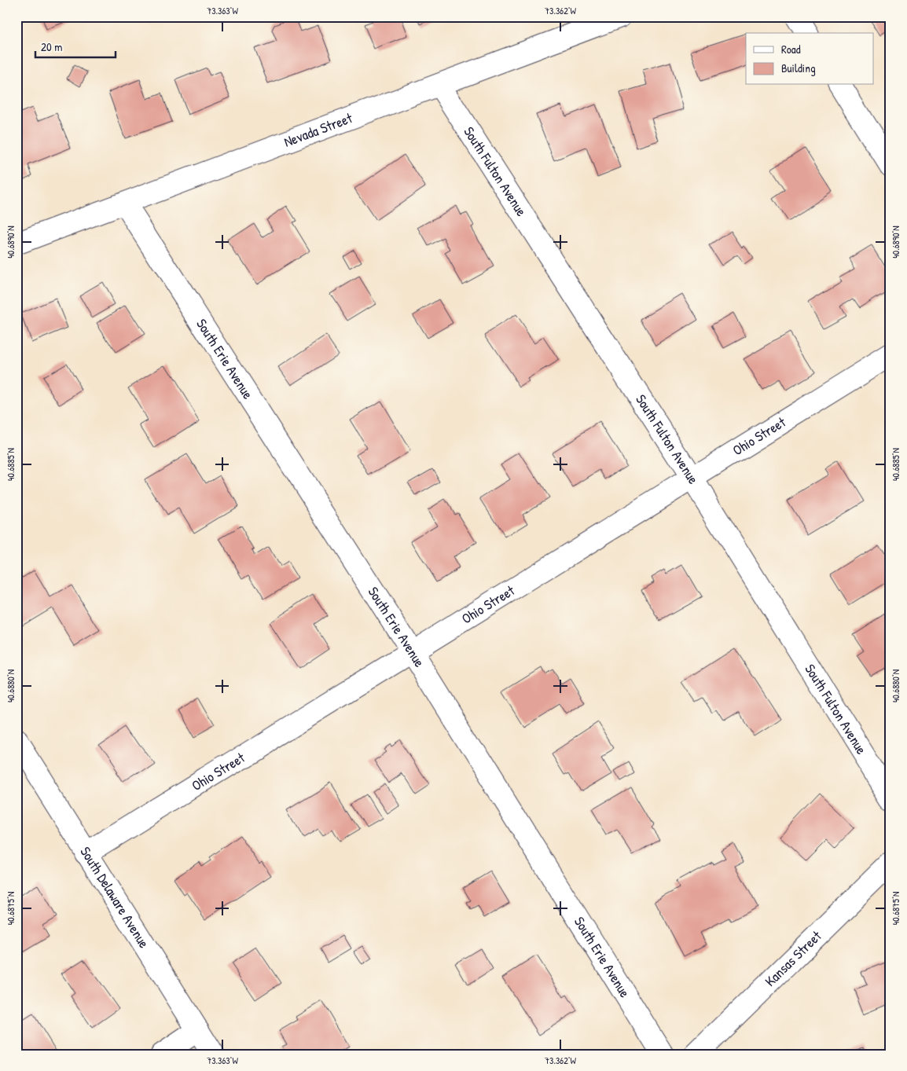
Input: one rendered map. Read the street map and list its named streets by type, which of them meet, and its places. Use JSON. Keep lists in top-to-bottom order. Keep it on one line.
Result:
{"streets":{"street":["Nevada Street","South Fulton Avenue","South Erie Avenue","Ohio Street","South Delaware Avenue","Kansas Street"]},"crossings":[["Nevada Street","South Fulton Avenue"],["Nevada Street","South Erie Avenue"],["South Fulton Avenue","Ohio Street"],["South Erie Avenue","Ohio Street"],["Ohio Street","South Delaware Avenue"]],"legend":["Road","Building"],"scale_bar":"20 m","coordinates":["73.363°W","73.362°W","40.6890°N","40.6885°N","40.6880°N","40.6875°N"]}
